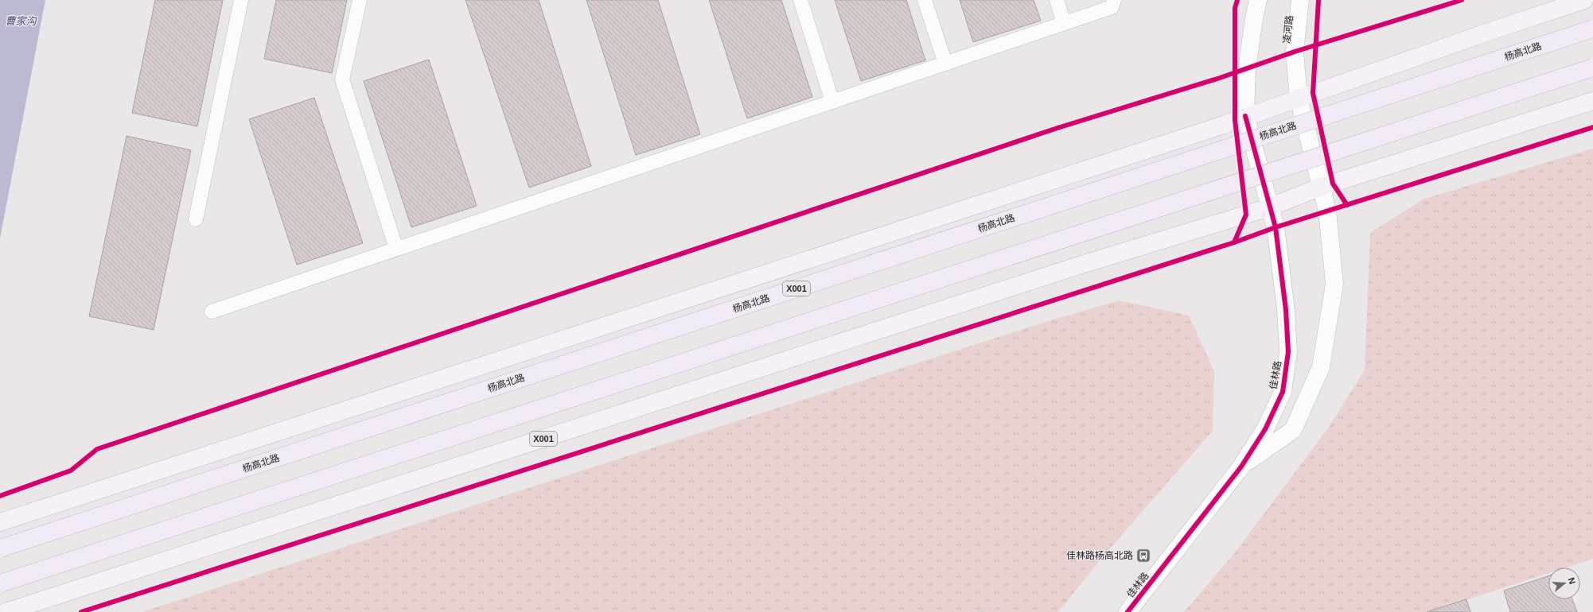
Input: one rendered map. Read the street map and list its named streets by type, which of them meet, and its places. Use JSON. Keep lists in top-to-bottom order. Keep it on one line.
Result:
{"streets":{"highway":["杨高北路","X001"],"street":["凌河路","佳林路"]},"crossings":[["凌河路","X001"],["凌河路","佳林路"],["X001","佳林路"]],"water":["曹家沟"],"places":{"bus stop":["佳林路杨高北路"]},"north":"right"}
